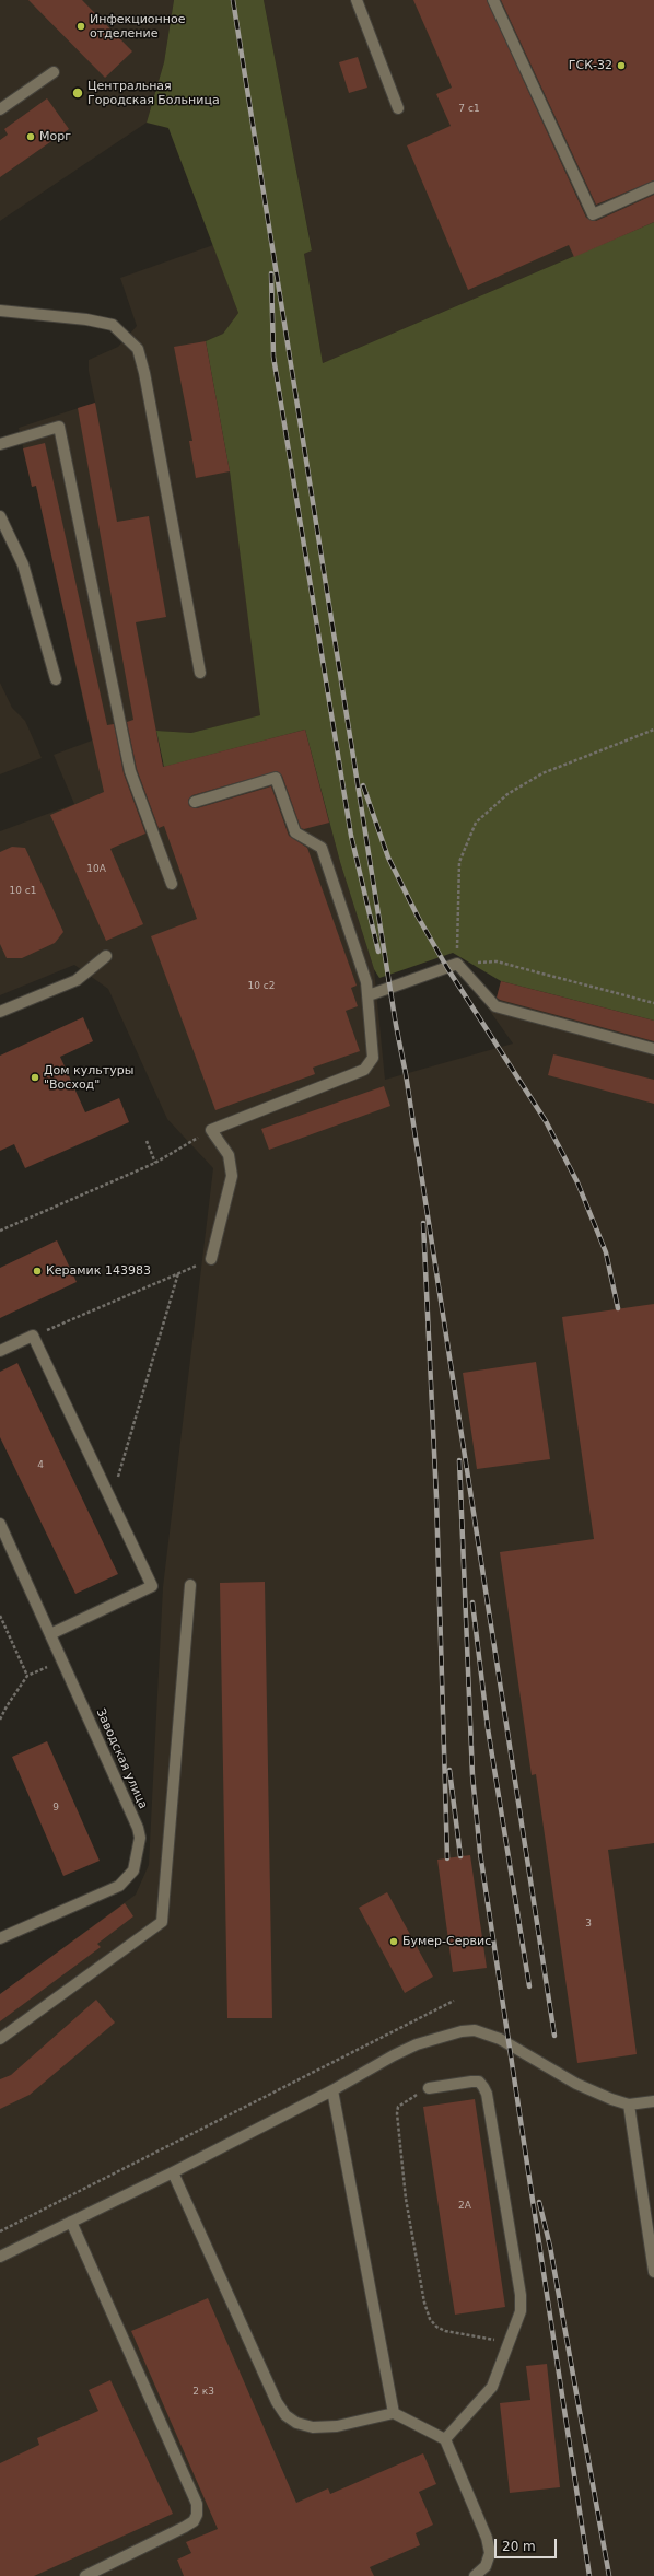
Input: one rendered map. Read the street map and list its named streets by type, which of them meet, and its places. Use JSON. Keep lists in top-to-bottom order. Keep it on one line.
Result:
{"streets":{"street":["Заводская улица"]},"places":["Инфекционное отделение","ГСК-32","Центральная Городская Больница","Морг","Дом культуры \"Восход\"","Керамик 143983","Бумер-Сервис"],"house_numbers":["7 с1","10А","10 с1","10 с2","4","9","3","2А","2 к3"],"scale_bar":"20 m"}
